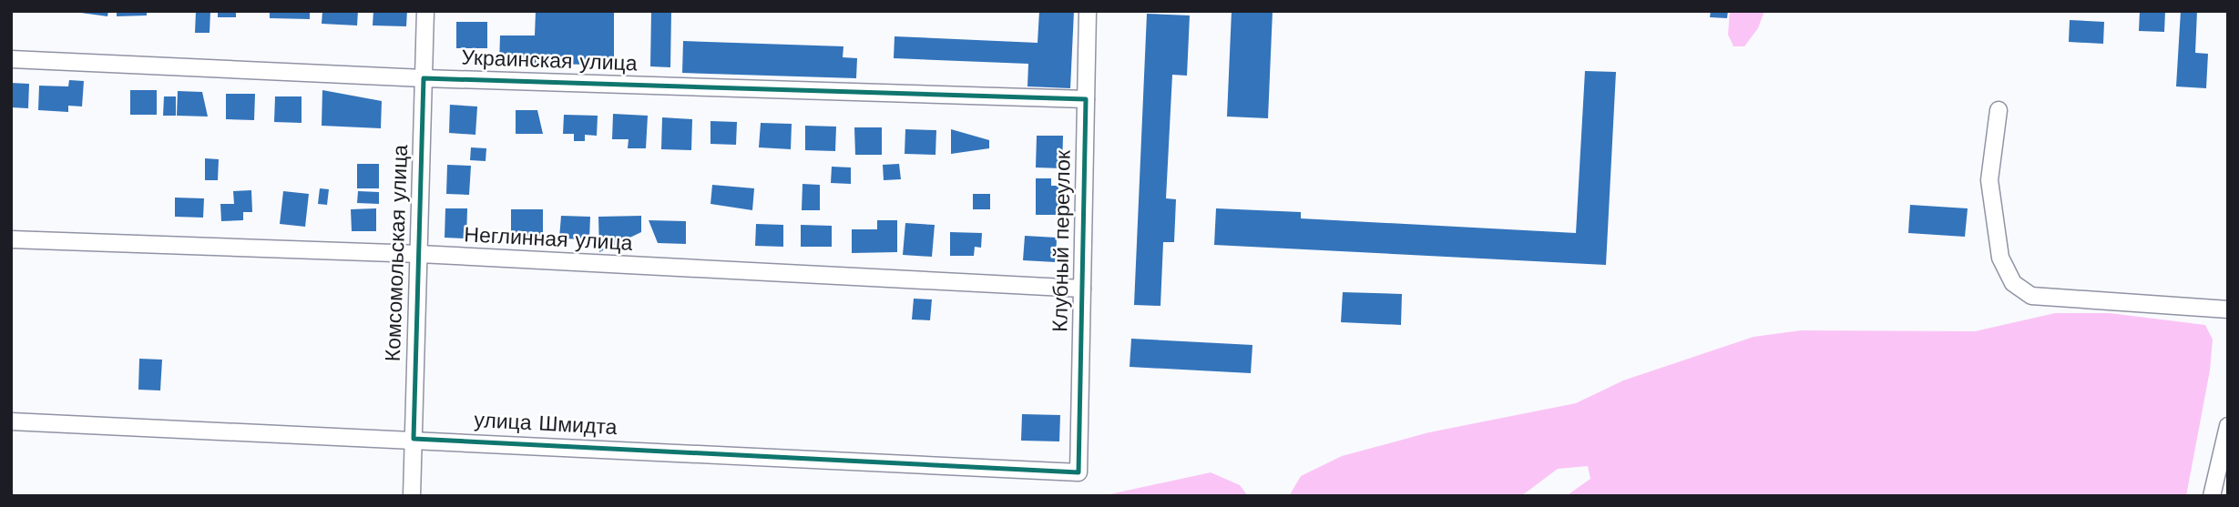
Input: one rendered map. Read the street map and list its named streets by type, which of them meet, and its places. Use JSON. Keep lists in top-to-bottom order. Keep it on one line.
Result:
{"streets":{"street":["Украинская улица","Неглинная улица","Клубный переулок","Комсомольская улица","улица Шмидта"]},"crossings":[["Украинская улица","Клубный переулок"],["Украинская улица","Комсомольская улица"],["Неглинная улица","Клубный переулок"],["Неглинная улица","Комсомольская улица"],["Клубный переулок","улица Шмидта"],["Комсомольская улица","улица Шмидта"]]}
